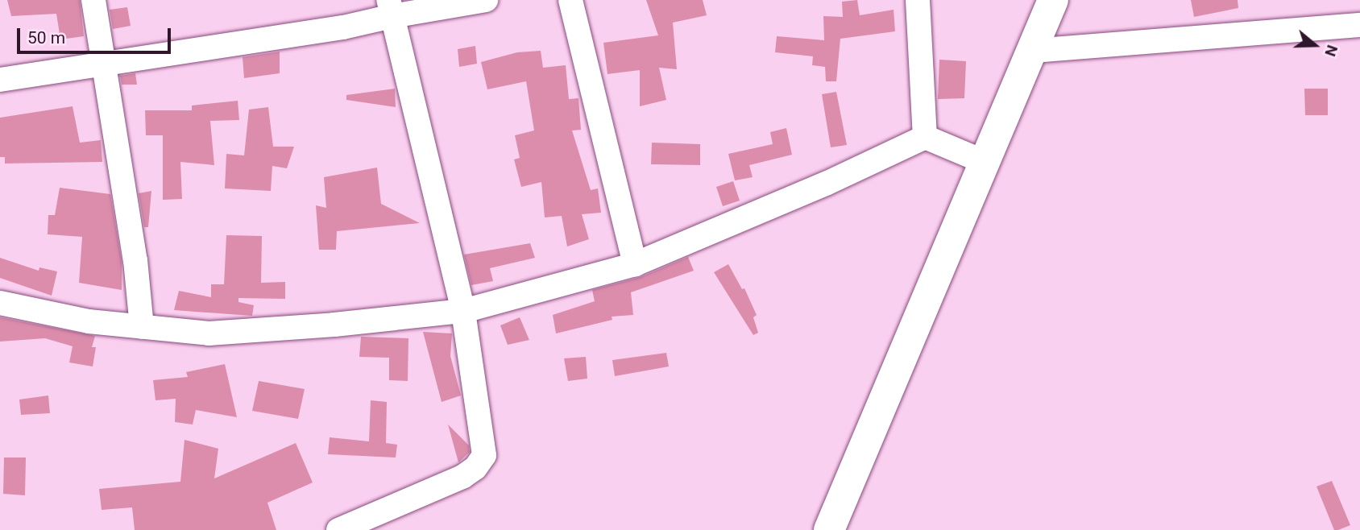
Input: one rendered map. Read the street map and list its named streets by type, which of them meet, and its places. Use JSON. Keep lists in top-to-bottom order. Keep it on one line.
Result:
{"scale_bar":"50 m","north":"right"}
